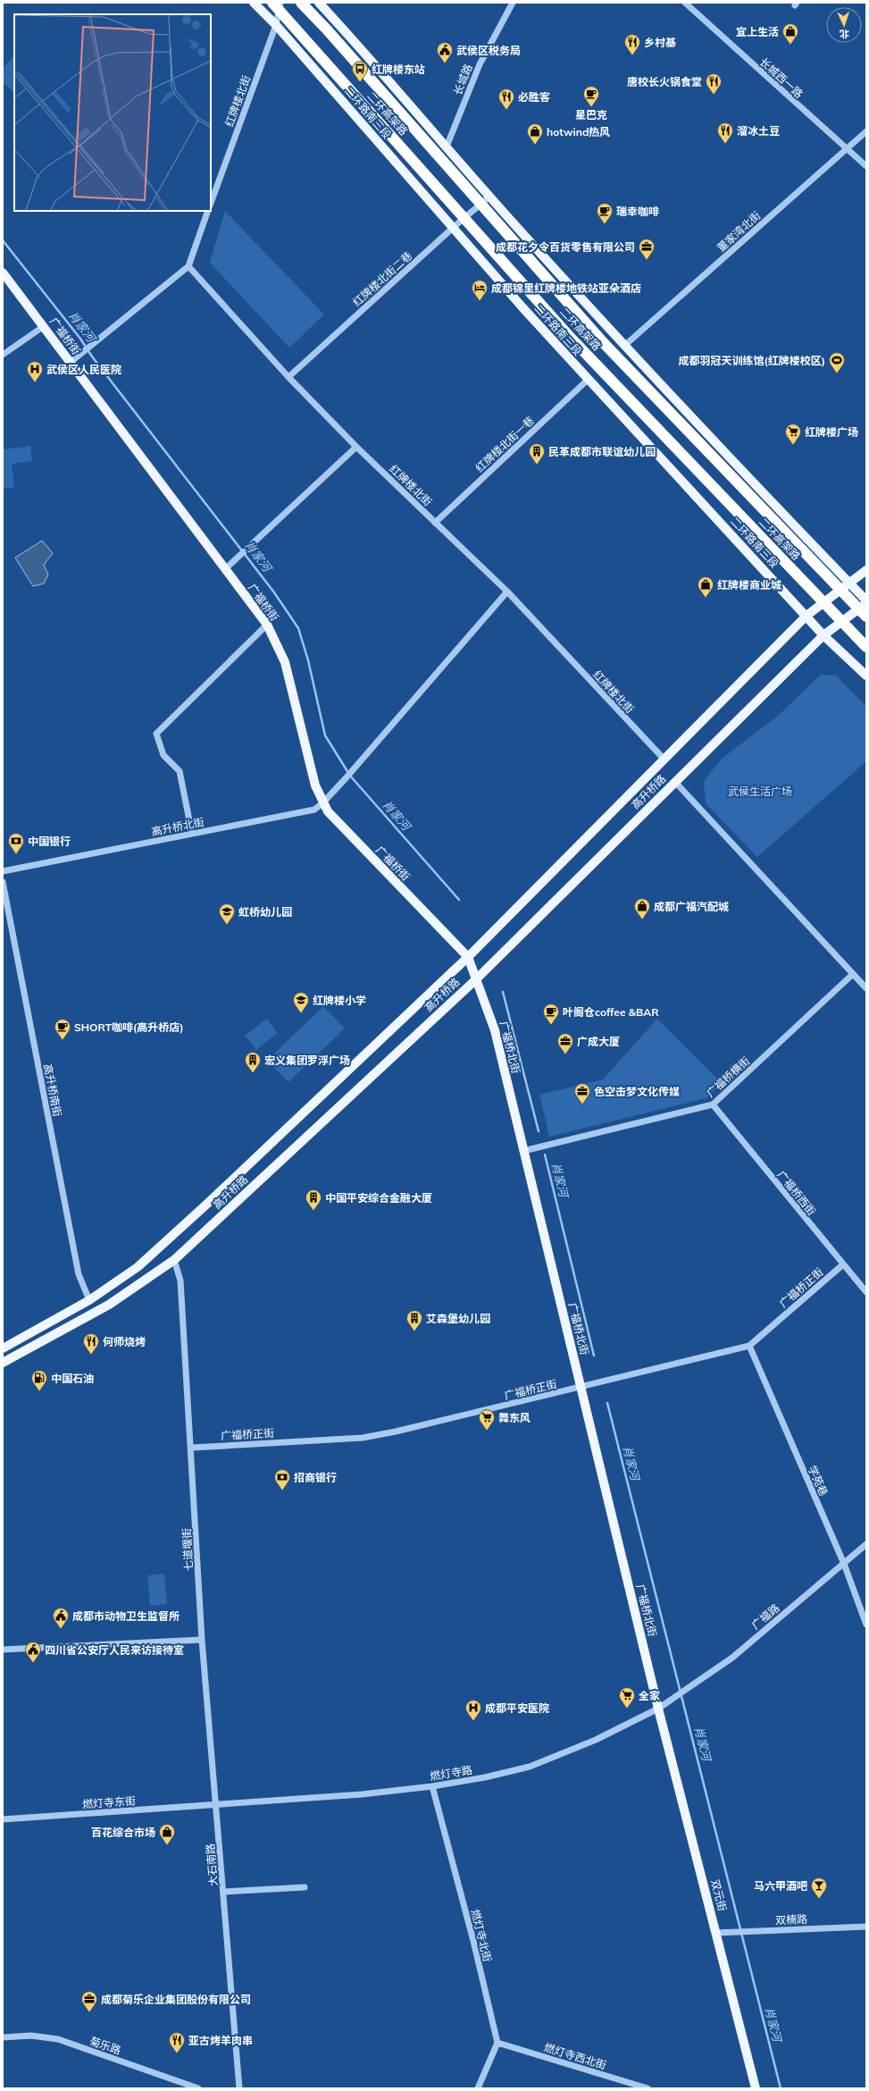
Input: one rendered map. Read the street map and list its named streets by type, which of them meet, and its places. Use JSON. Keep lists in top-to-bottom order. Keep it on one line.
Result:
{"streets":{"highway":["二环高架路"],"main road":["二环路南三段","广福桥街","高升桥路","广福桥北街","双元街"],"street":["长城西一路","长城路","红牌楼北街","董家湾北街","红牌楼北街二巷","红牌楼北街一巷","高升桥北街","广福桥横街","高升桥南街","广福桥西街","广福桥正街","学苑巷","七道堰街","广福路","燃灯寺路","燃灯寺东街","大石南路","双楠路","燃灯寺北街","菊乐路","燃灯寺西北街"]},"crossings":[["长城西一路","董家湾北街"],["红牌楼北街","二环路南三段"],["红牌楼北街","红牌楼北街二巷"],["红牌楼北街","红牌楼北街一巷"],["红牌楼北街","高升桥路"],["红牌楼北街","高升桥北街"],["二环路南三段","红牌楼北街二巷"],["二环路南三段","红牌楼北街一巷"],["二环路南三段","高升桥路"],["广福桥街","高升桥路"],["广福桥街","高升桥北街"],["广福桥街","广福桥北街"],["高升桥路","广福桥北街"],["高升桥路","高升桥南街"],["高升桥路","七道堰街"],["广福桥北街","广福桥横街"],["广福桥北街","广福桥正街"],["广福桥北街","燃灯寺路"],["广福桥北街","双元街"],["广福桥横街","广福桥西街"],["广福桥西街","广福桥正街"],["广福桥正街","学苑巷"],["广福桥正街","七道堰街"],["学苑巷","广福路"],["七道堰街","大石南路"],["广福路","燃灯寺路"],["燃灯寺路","燃灯寺东街"],["燃灯寺路","大石南路"],["燃灯寺路","双元街"],["燃灯寺路","燃灯寺北街"],["燃灯寺东街","大石南路"],["双元街","双楠路"],["燃灯寺北街","燃灯寺西北街"]],"water":["肖家河"],"parks":["武侯生活广场"],"places":{"shop":["宜上生活","hotwind热风","红牌楼商业城","成都广福汽配城","百花综合市场"],"restaurant":["乡村基","唐校长火锅食堂","必胜客","溜冰土豆","何师烧烤","亚古烤羊肉串"],"public building":["武侯区税务局","成都市动物卫生监督所","四川省公安厅人民来访接待室"],"bus stop":["红牌楼东站"],"cafe":["星巴克","瑞幸咖啡","叶阁仓coffee &BAR","SHORT咖啡(高升桥店)"],"office":["成都花夕令百货零售有限公司","广成大厦","色空击梦文化传媒","成都菊乐企业集团股份有限公司"],"hotel":["成都锦里红牌楼地铁站亚朵酒店"],"sports":["成都羽冠天训练馆(红牌楼校区)"],"hospital":["武侯区人民医院","成都平安医院"],"supermarket":["红牌楼广场","舞东风","全家"],"building":["民革成都市联谊幼儿园","宏义集团罗浮广场","中国平安综合金融大厦","艾森堡幼儿园"],"bank":["中国银行","招商银行"],"school or university":["虹桥幼儿园","红牌楼小学"],"fuel station":["中国石油"],"bar":["马六甲酒吧"]},"north":"bottom"}
